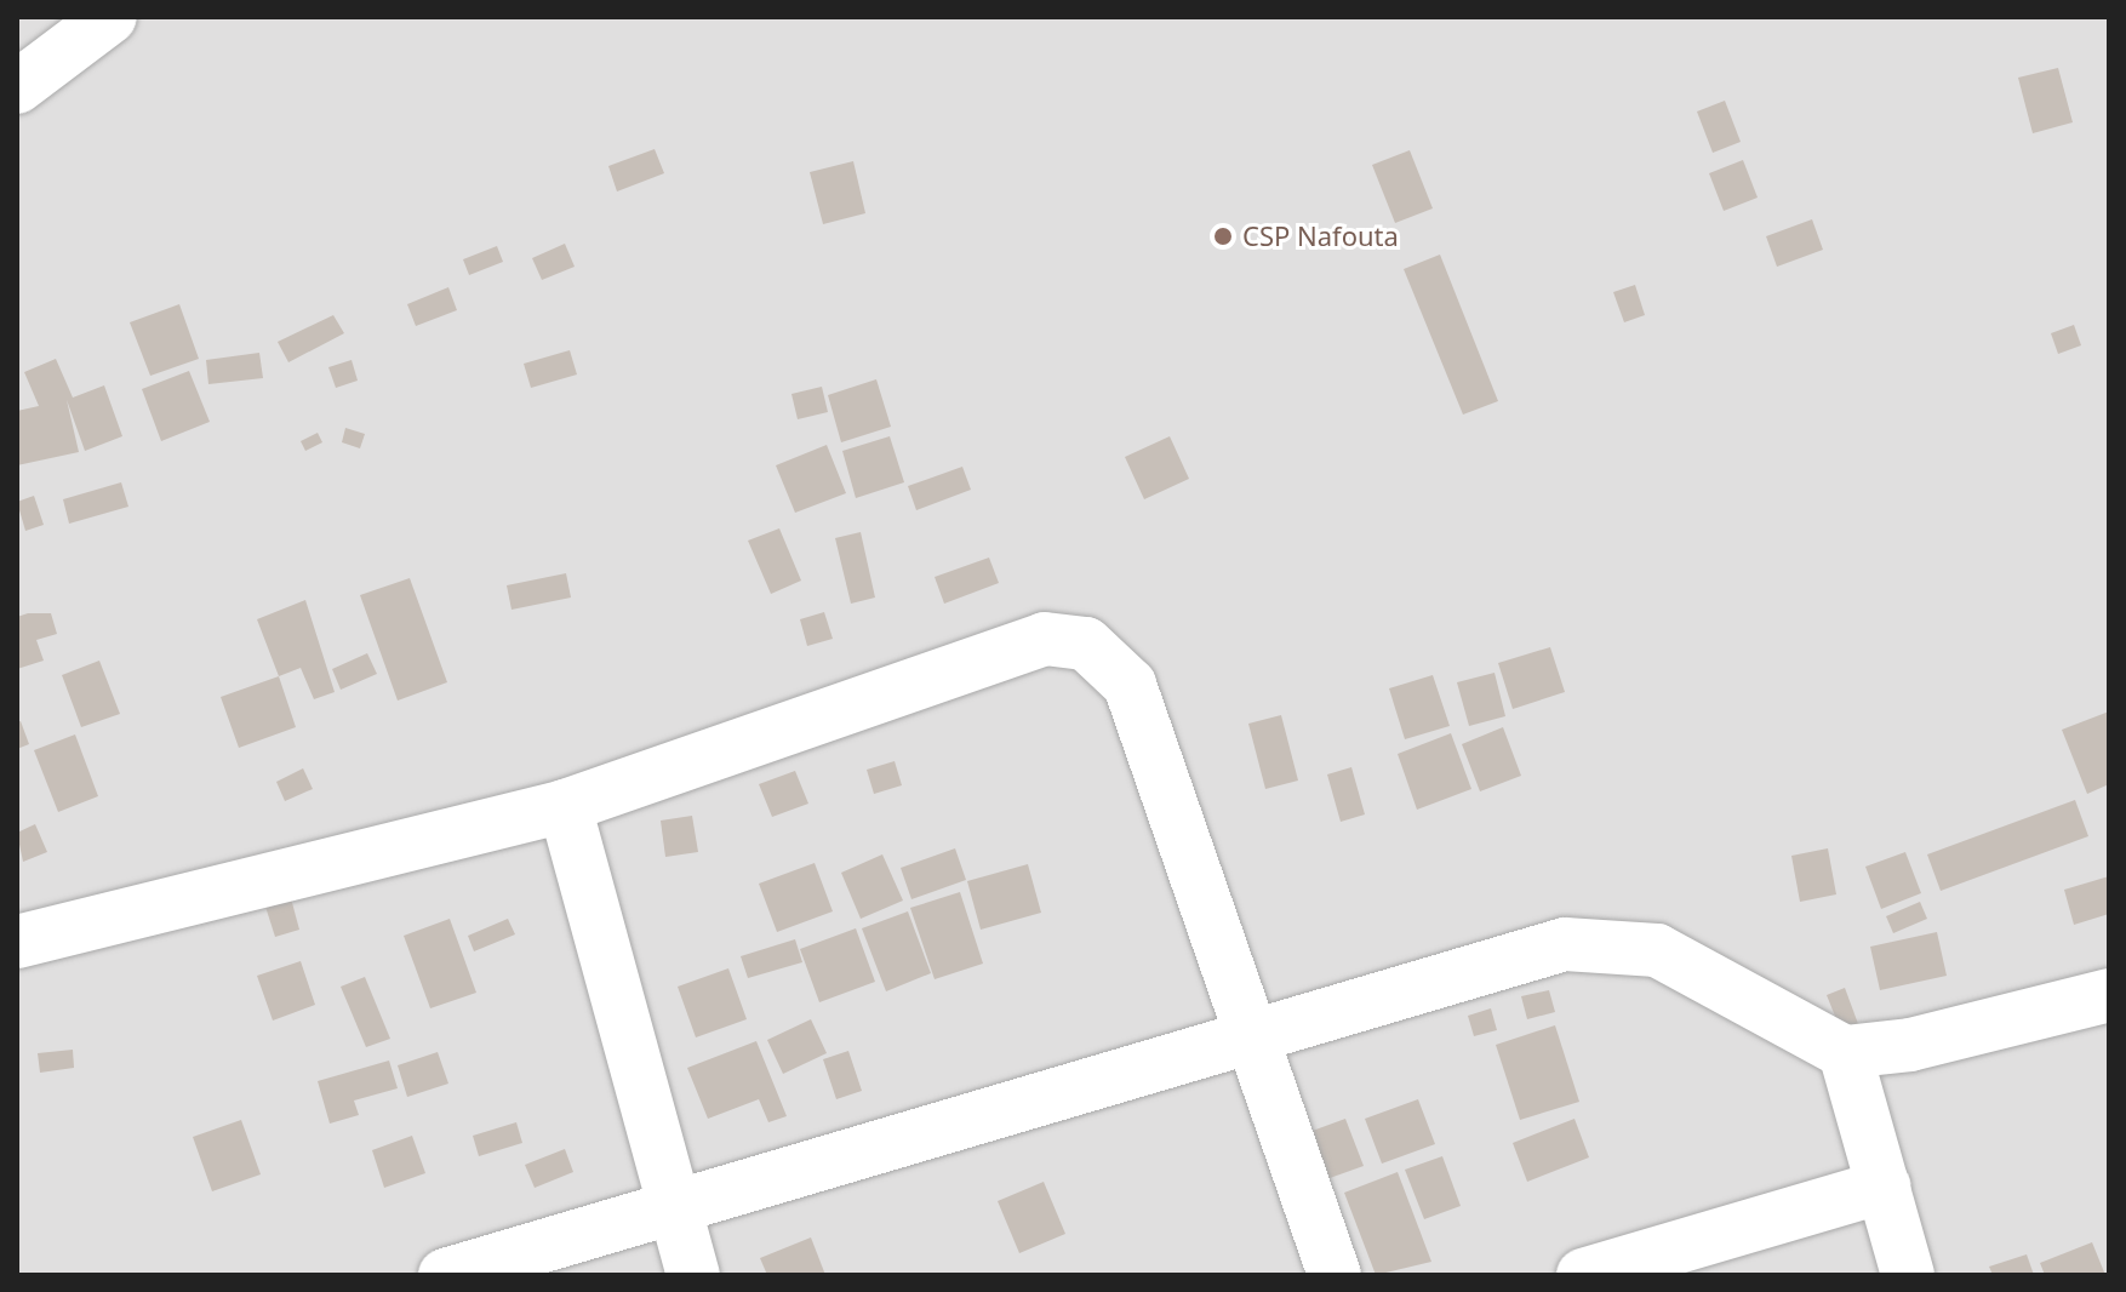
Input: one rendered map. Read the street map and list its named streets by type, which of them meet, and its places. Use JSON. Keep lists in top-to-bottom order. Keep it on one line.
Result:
{"places":["CSP Nafouta"]}
